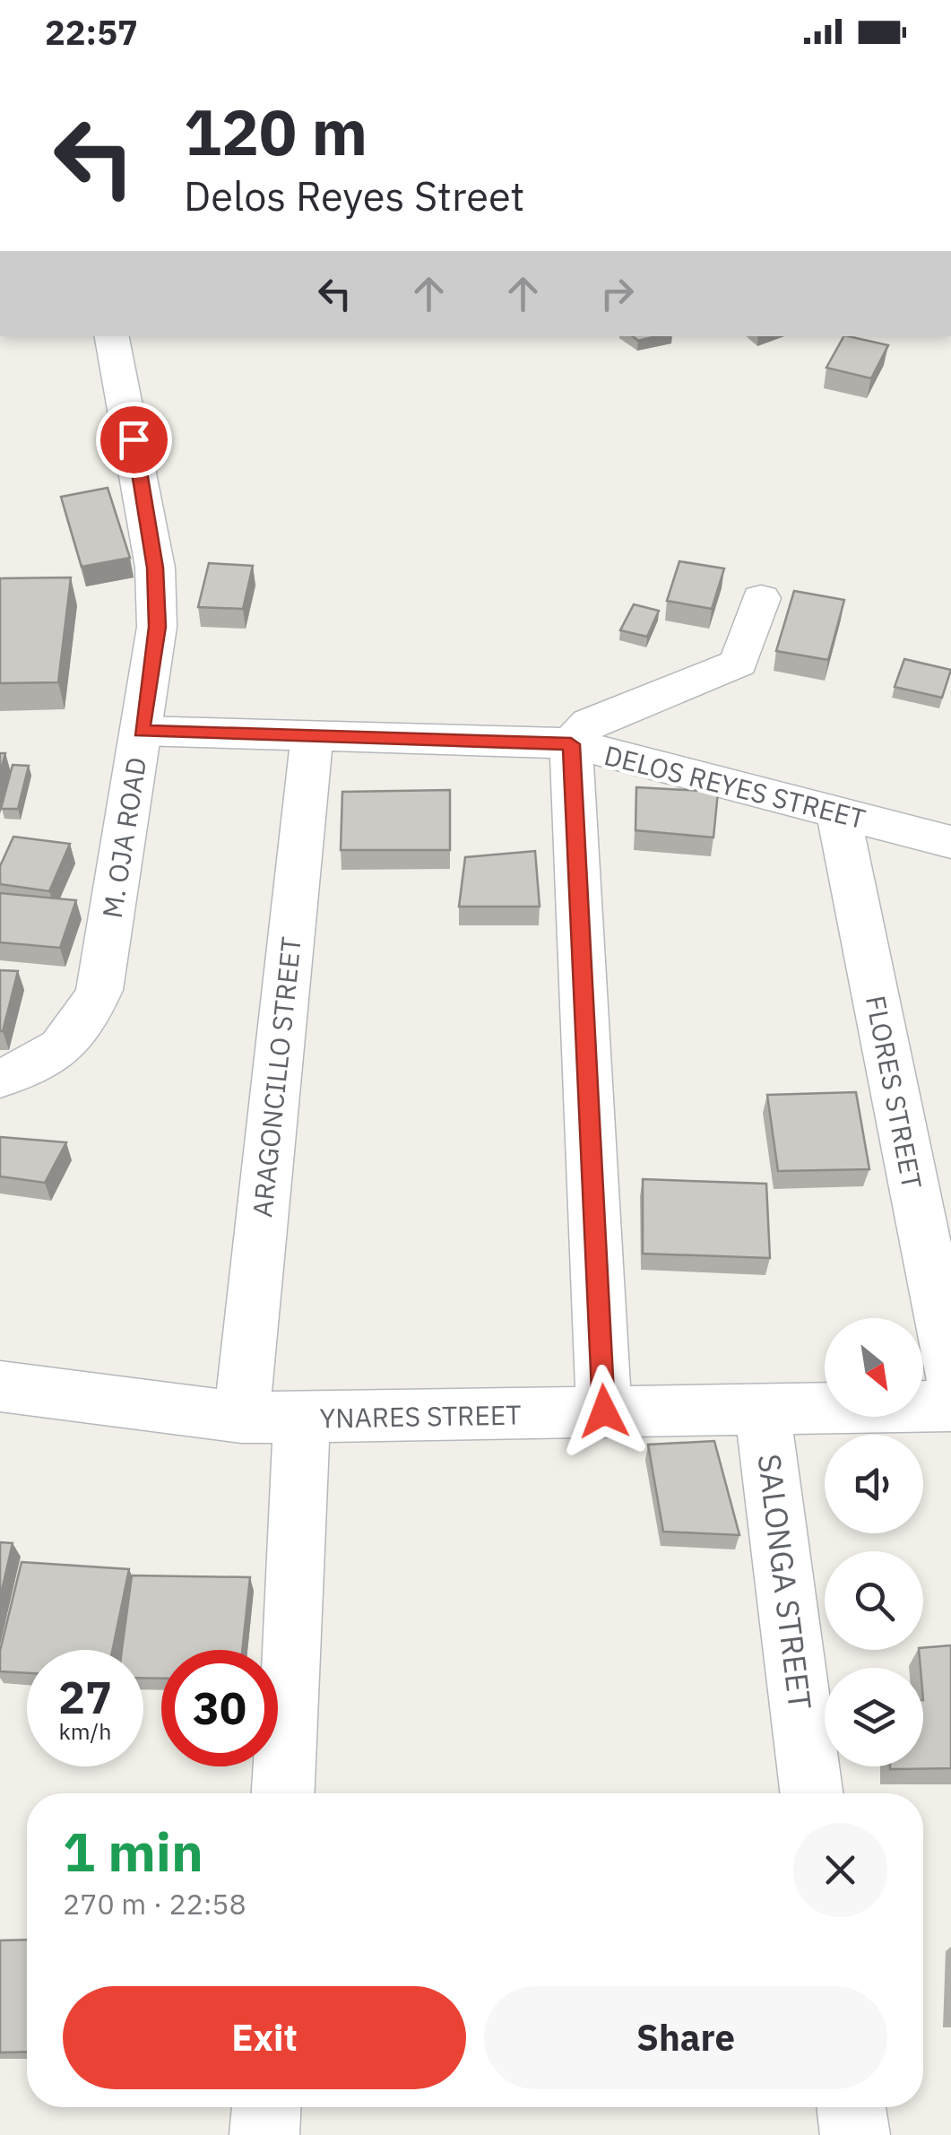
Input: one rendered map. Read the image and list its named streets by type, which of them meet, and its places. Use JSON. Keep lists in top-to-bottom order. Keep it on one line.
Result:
{"streets":{"street":["DELOS REYES STREET","M. OJA ROAD","ARAGONCILLO STREET","FLORES STREET","YNARES STREET","SALONGA STREET"]},"crossings":[["DELOS REYES STREET","M. OJA ROAD"],["DELOS REYES STREET","ARAGONCILLO STREET"],["DELOS REYES STREET","FLORES STREET"],["ARAGONCILLO STREET","YNARES STREET"],["YNARES STREET","SALONGA STREET"]],"north":"bottom right","page":{"status":"22:57","turn":["120 m","Delos Reyes Street"],"speed":"27 km/h","limit":"30","heading":["1 min","270 m · 22:58"],"buttons":["Exit","Share"]}}
